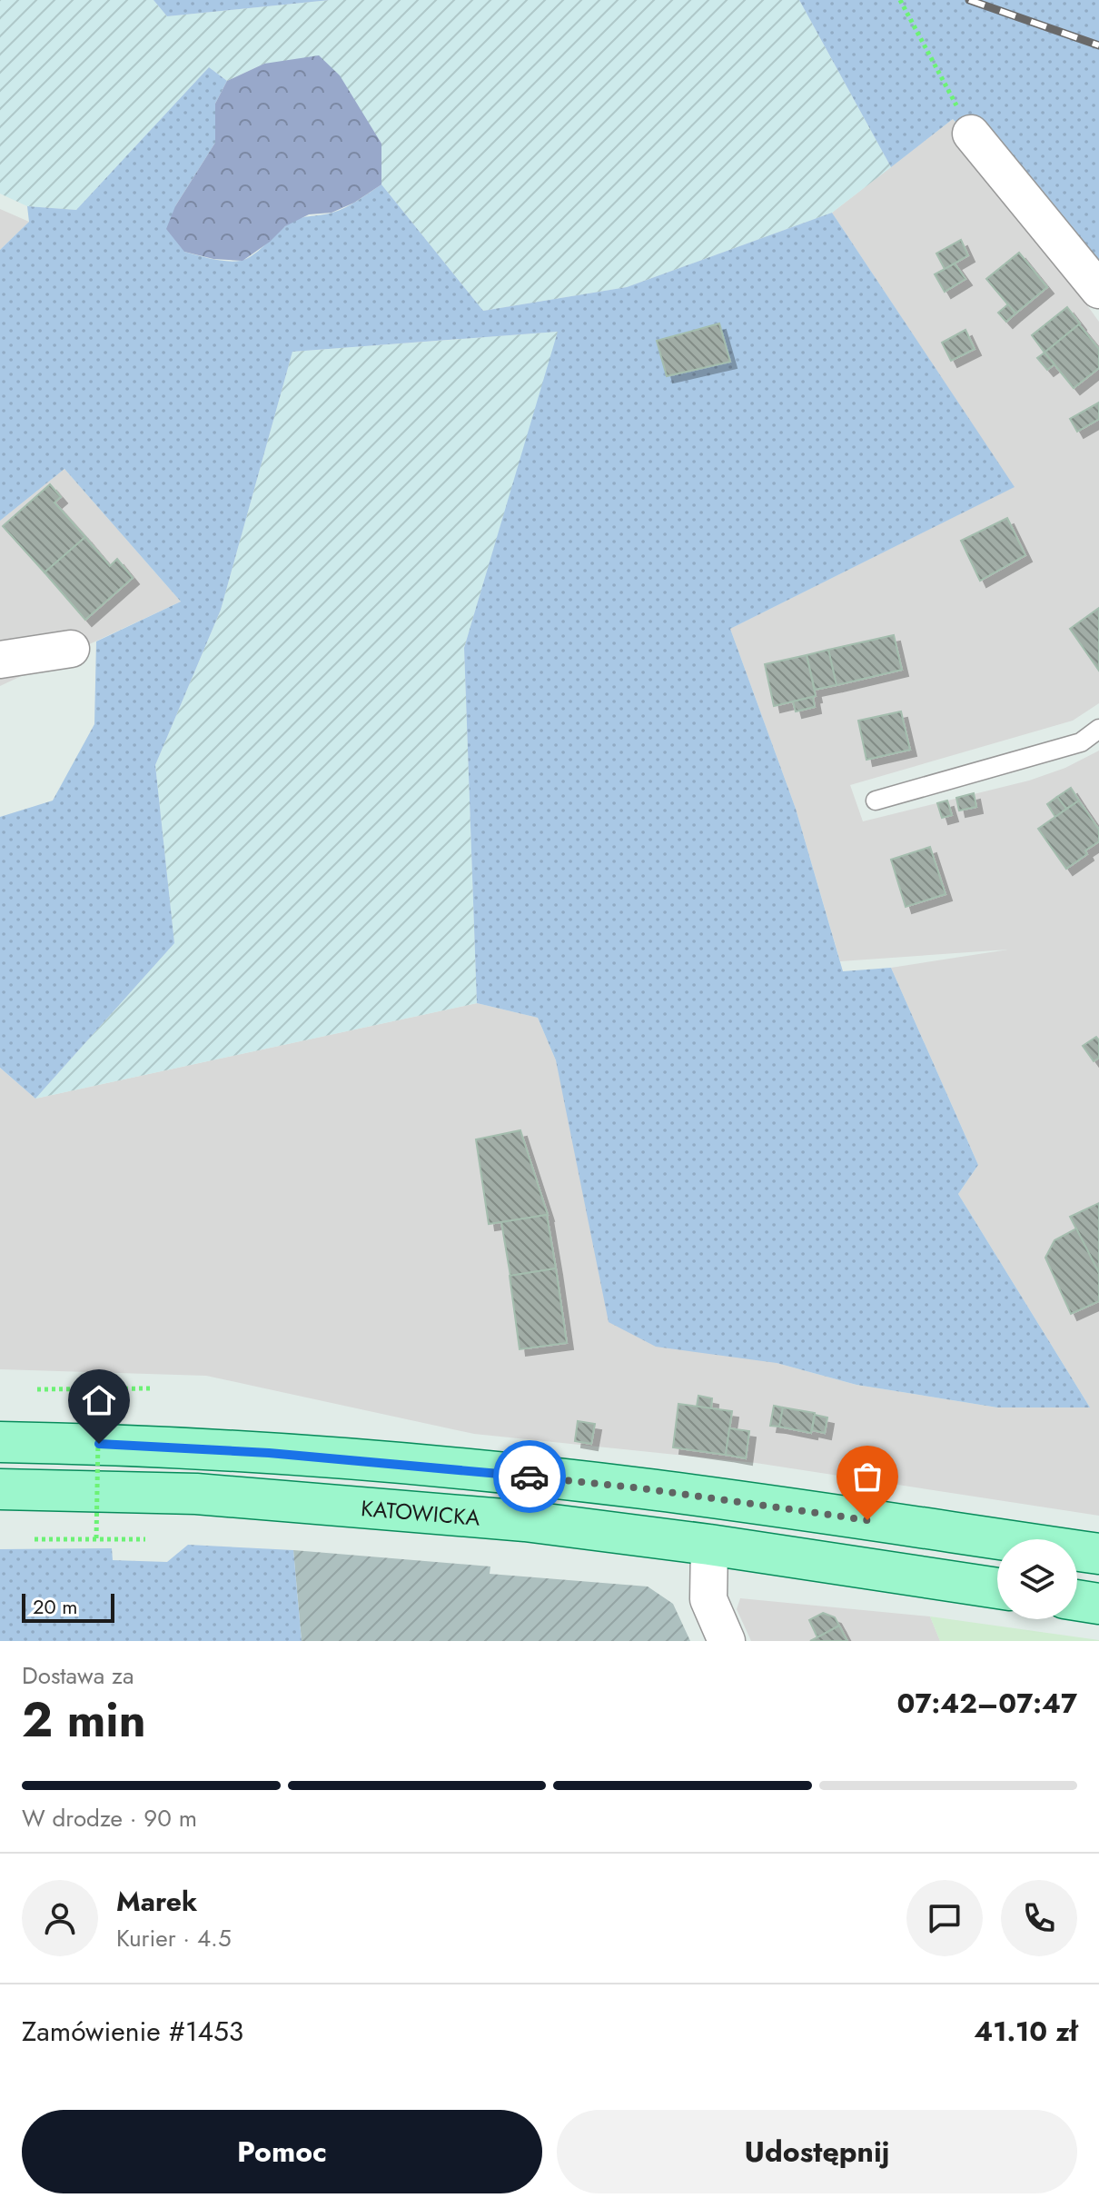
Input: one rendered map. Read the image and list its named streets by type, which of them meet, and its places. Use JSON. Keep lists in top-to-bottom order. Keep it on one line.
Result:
{"streets":{"main road":["KATOWICKA"]},"scale_bar":"20 m","page":{"scale":"20 m","heading":["2 min","Dostawa za","07:42–07:47"],"panel":["Marek","Kurier · 4.5","Zamówienie #1453","41.10 zł"],"bar":"W drodze · 90 m","buttons":["Pomoc","Udostępnij"]}}
